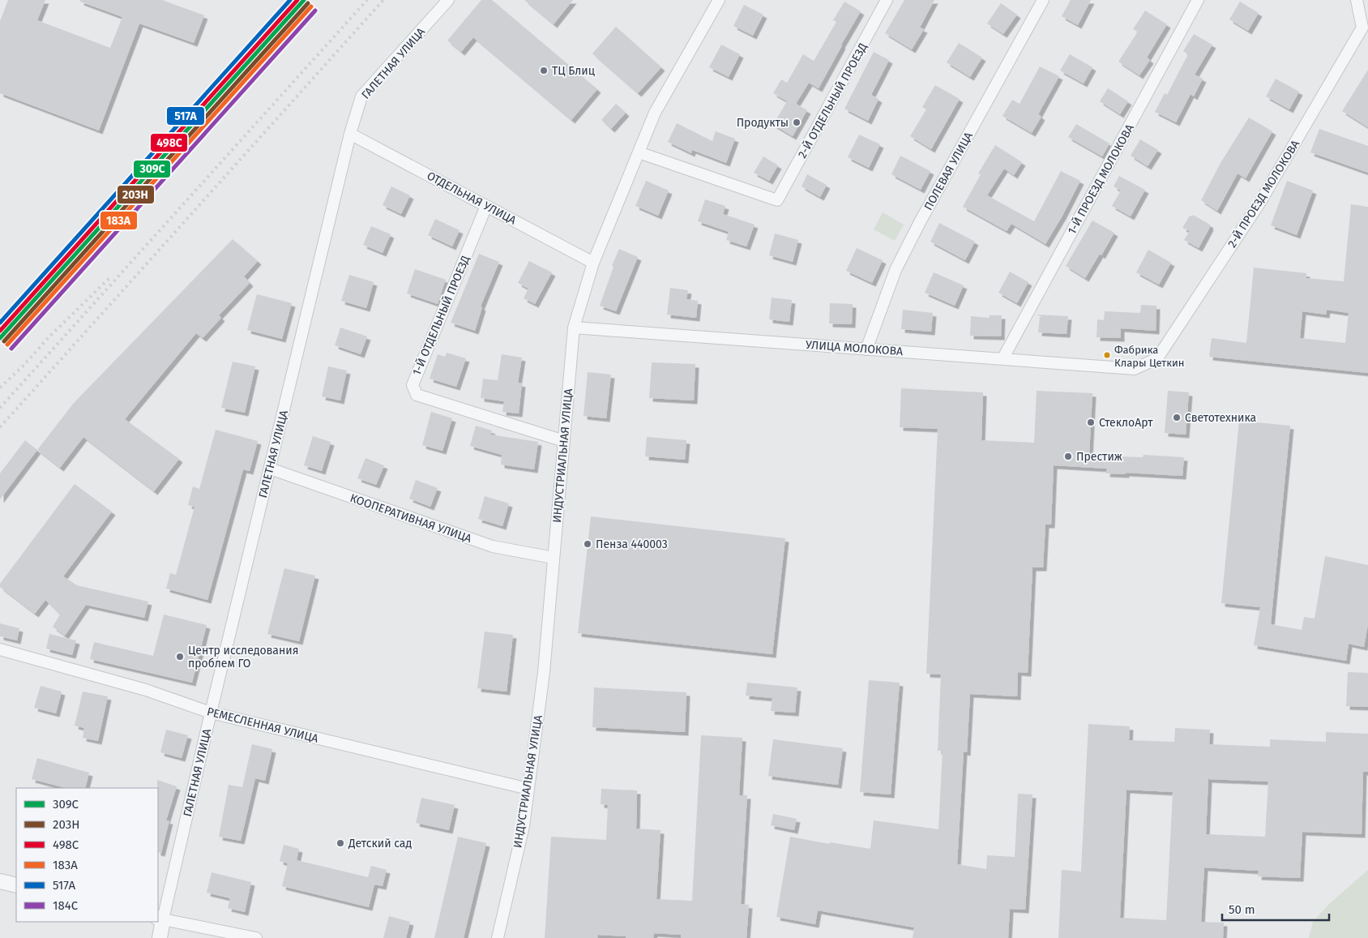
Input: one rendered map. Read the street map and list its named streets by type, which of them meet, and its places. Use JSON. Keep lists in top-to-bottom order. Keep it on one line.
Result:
{"streets":{"street":["ГАЛЕТНАЯ УЛИЦА","2-Й ОТДЕЛЬНЫЙ ПРОЕЗД","ПОЛЕВАЯ УЛИЦА","1-Й ПРОЕЗД МОЛОКОВА","2-Й ПРОЕЗД МОЛОКОВА","ОТДЕЛЬНАЯ УЛИЦА","1-Й ОТДЕЛЬНЫЙ ПРОЕЗД","УЛИЦА МОЛОКОВА","ИНДУСТРИАЛЬНАЯ УЛИЦА","КООПЕРАТИВНАЯ УЛИЦА","РЕМЕСЛЕННАЯ УЛИЦА"]},"crossings":[["ГАЛЕТНАЯ УЛИЦА","ОТДЕЛЬНАЯ УЛИЦА"],["ГАЛЕТНАЯ УЛИЦА","КООПЕРАТИВНАЯ УЛИЦА"],["ГАЛЕТНАЯ УЛИЦА","РЕМЕСЛЕННАЯ УЛИЦА"],["2-Й ОТДЕЛЬНЫЙ ПРОЕЗД","ИНДУСТРИАЛЬНАЯ УЛИЦА"],["ПОЛЕВАЯ УЛИЦА","УЛИЦА МОЛОКОВА"],["1-Й ПРОЕЗД МОЛОКОВА","УЛИЦА МОЛОКОВА"],["2-Й ПРОЕЗД МОЛОКОВА","УЛИЦА МОЛОКОВА"],["ОТДЕЛЬНАЯ УЛИЦА","1-Й ОТДЕЛЬНЫЙ ПРОЕЗД"],["ОТДЕЛЬНАЯ УЛИЦА","ИНДУСТРИАЛЬНАЯ УЛИЦА"],["1-Й ОТДЕЛЬНЫЙ ПРОЕЗД","ИНДУСТРИАЛЬНАЯ УЛИЦА"],["УЛИЦА МОЛОКОВА","ИНДУСТРИАЛЬНАЯ УЛИЦА"],["ИНДУСТРИАЛЬНАЯ УЛИЦА","КООПЕРАТИВНАЯ УЛИЦА"],["ИНДУСТРИАЛЬНАЯ УЛИЦА","РЕМЕСЛЕННАЯ УЛИЦА"]],"places":["ТЦ Блиц","Продукты","Фабрика Клары Цеткин","Светотехника","СтеклоАрт","Престиж","Пенза 440003","Центр исследования проблем ГО","Детский сад"],"lines":["transit line 309С","transit line 498С","transit line 517А","transit line 203Н","transit line 183А","transit line 184С"],"legend":["309С","203Н","498С","183А","517А","184С"],"scale_bar":"50 m"}
